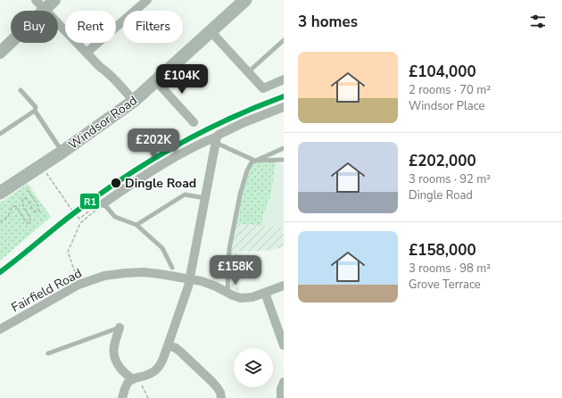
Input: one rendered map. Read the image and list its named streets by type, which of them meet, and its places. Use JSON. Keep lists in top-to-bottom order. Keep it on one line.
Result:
{"streets":{"main road":["Windsor Road"],"street":["Fairfield Road"]},"places":["Dingle Road"],"lines":["transit line R1"],"page":{"heading":"3 homes","chip":["Buy","Rent","Filters"],"list":[{"name":"£104,000","note":"2 rooms · 70 m² · Windsor Place"},{"name":"£202,000","note":"3 rooms · 92 m² · Dingle Road"},{"name":"£158,000","note":"3 rooms · 98 m² · Grove Terrace"}],"price":["£104K","£202K","£158K"]}}
